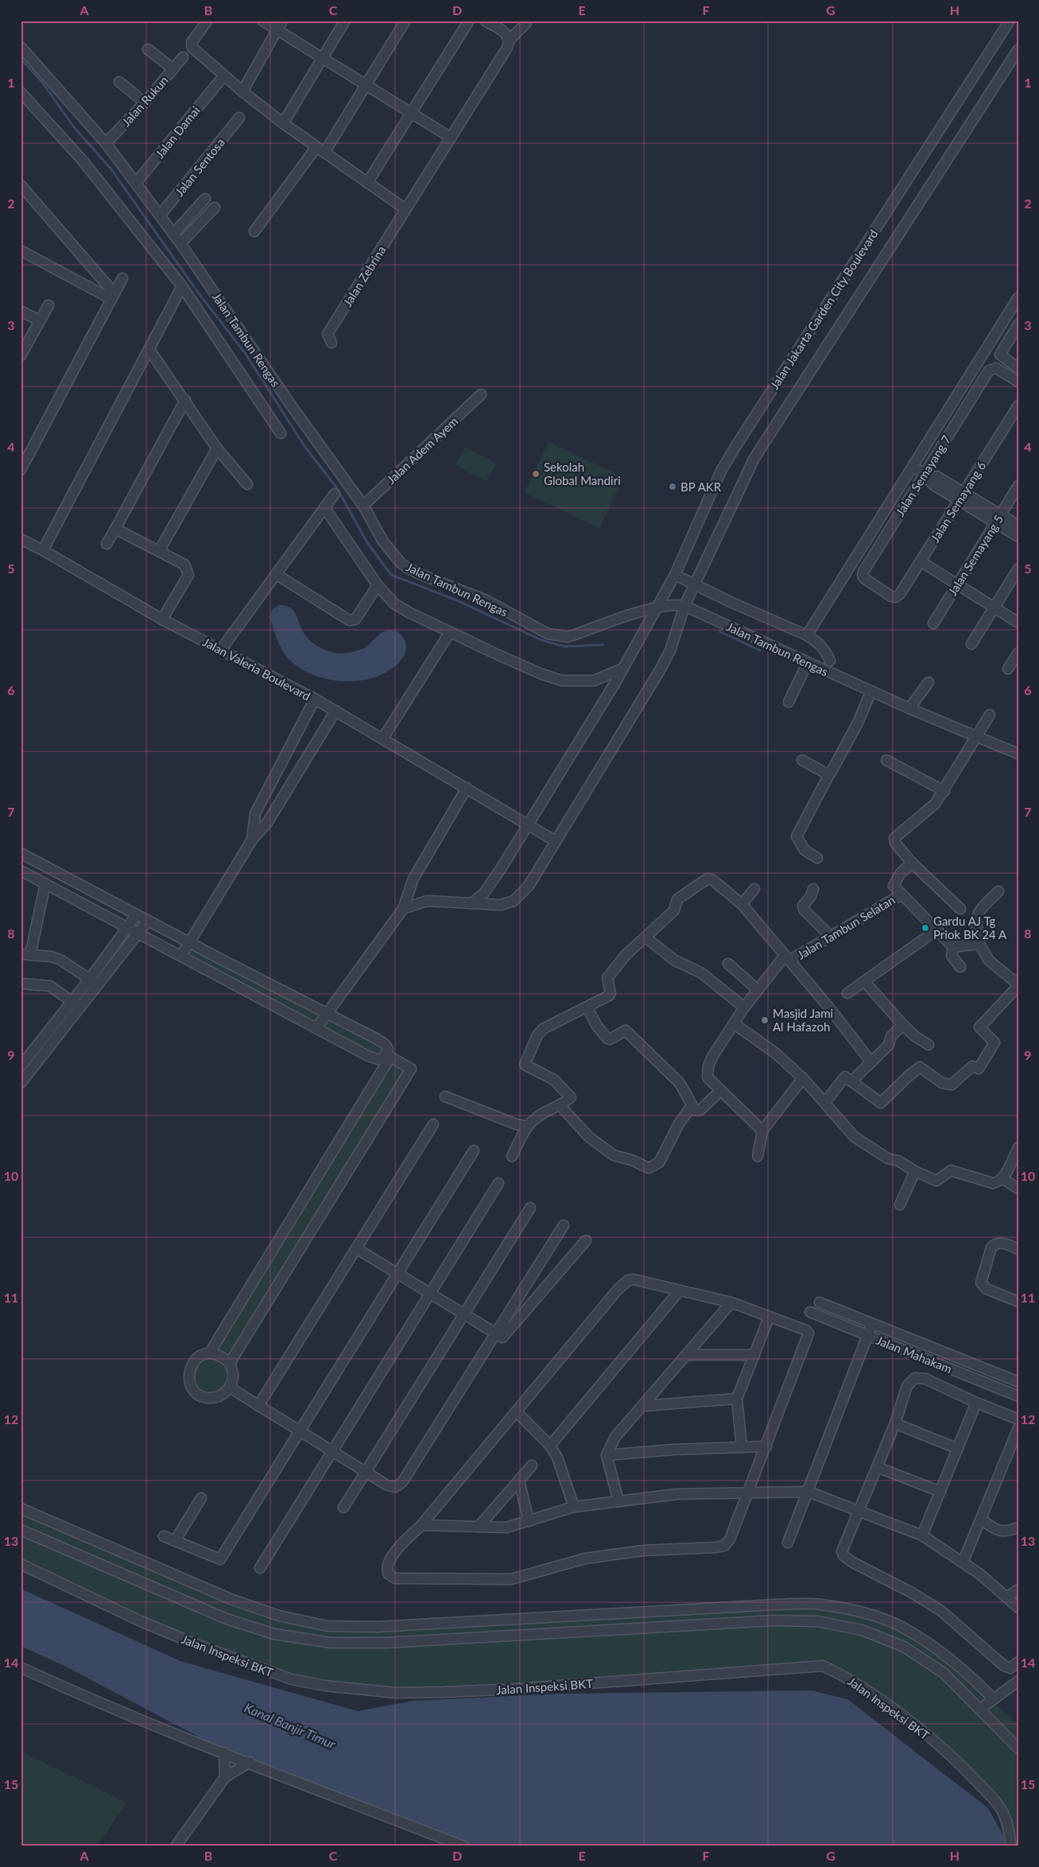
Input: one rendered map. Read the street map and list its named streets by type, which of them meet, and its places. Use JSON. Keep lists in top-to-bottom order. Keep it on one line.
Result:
{"streets":{"street":["Jalan Rukun","Jalan Damai","Jalan Sentosa","Jalan Zebrina","Jalan Jakarta Garden City Boulevard","Jalan Tambun Rengas","Jalan Adem Ayem","Jalan Semayang 7","Jalan Semayang 6","Jalan Semayang 5","Jalan Valeria Boulevard","Jalan Tambun Selatan","Jalan Mahakam","Jalan Inspeksi BKT"]},"crossings":[["Jalan Rukun","Jalan Tambun Rengas"],["Jalan Damai","Jalan Tambun Rengas"],["Jalan Sentosa","Jalan Tambun Rengas"],["Jalan Jakarta Garden City Boulevard","Jalan Tambun Rengas"],["Jalan Jakarta Garden City Boulevard","Jalan Valeria Boulevard"],["Jalan Tambun Rengas","Jalan Adem Ayem"],["Jalan Semayang 7","Jalan Semayang 6"]],"water":["Kanal Banjir Timur"],"places":["Sekolah Global Mandiri","BP AKR","Gardu AJ Tg Priok BK 24 A","Masjid Jami Al Hafazoh"],"grid":{"columns":["A","B","C","D","E","F","G","H"],"rows":["1","2","3","4","5","6","7","8","9","10","11","12","13","14","15"]}}
